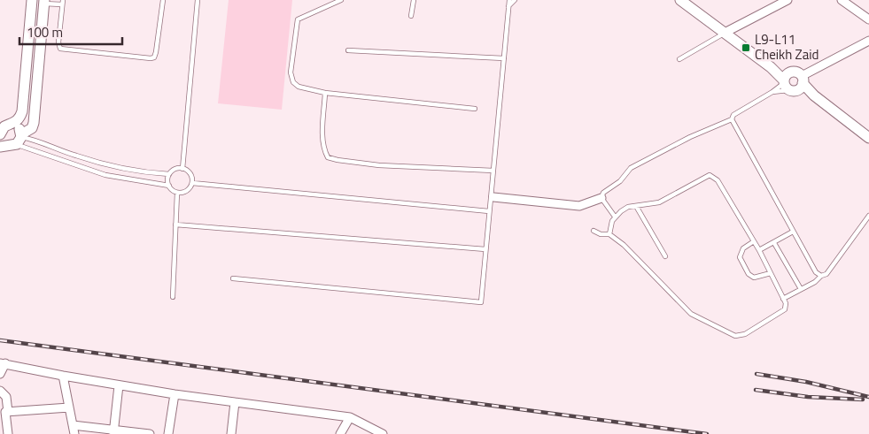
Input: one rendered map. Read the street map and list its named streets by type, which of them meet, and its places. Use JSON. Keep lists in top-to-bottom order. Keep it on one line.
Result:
{"places":{"transit":["L9-L11 Cheikh Zaid"]},"scale_bar":"100 m"}
